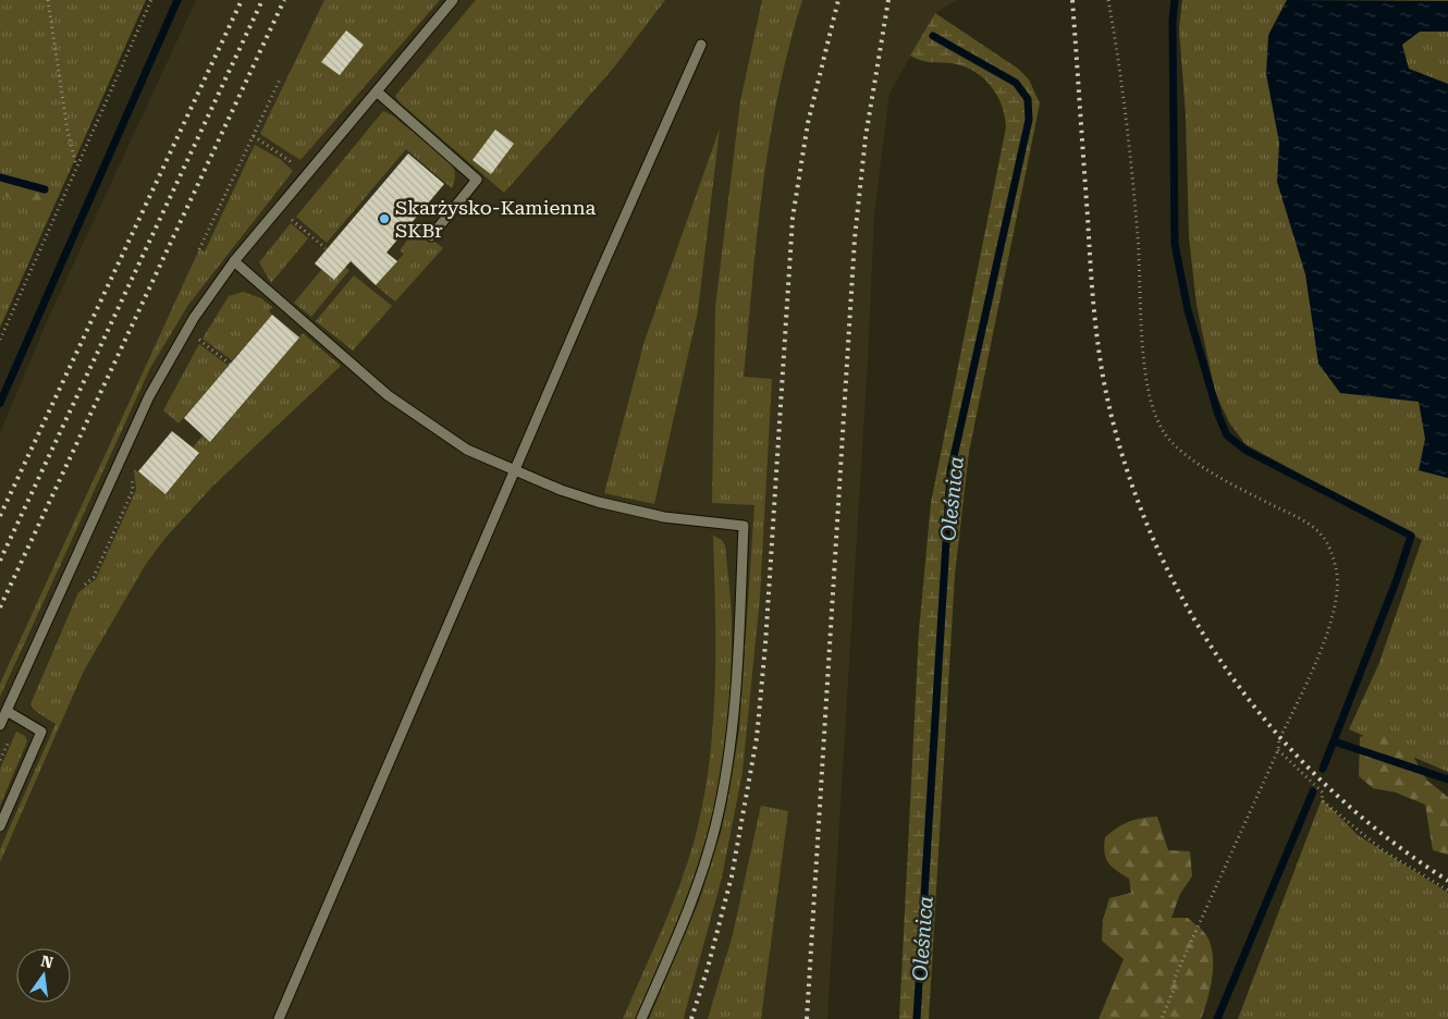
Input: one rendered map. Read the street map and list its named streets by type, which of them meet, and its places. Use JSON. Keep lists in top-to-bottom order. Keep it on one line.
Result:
{"water":["Oleśnica"],"places":["Skarżysko-Kamienna SKBr"],"north":"top"}
